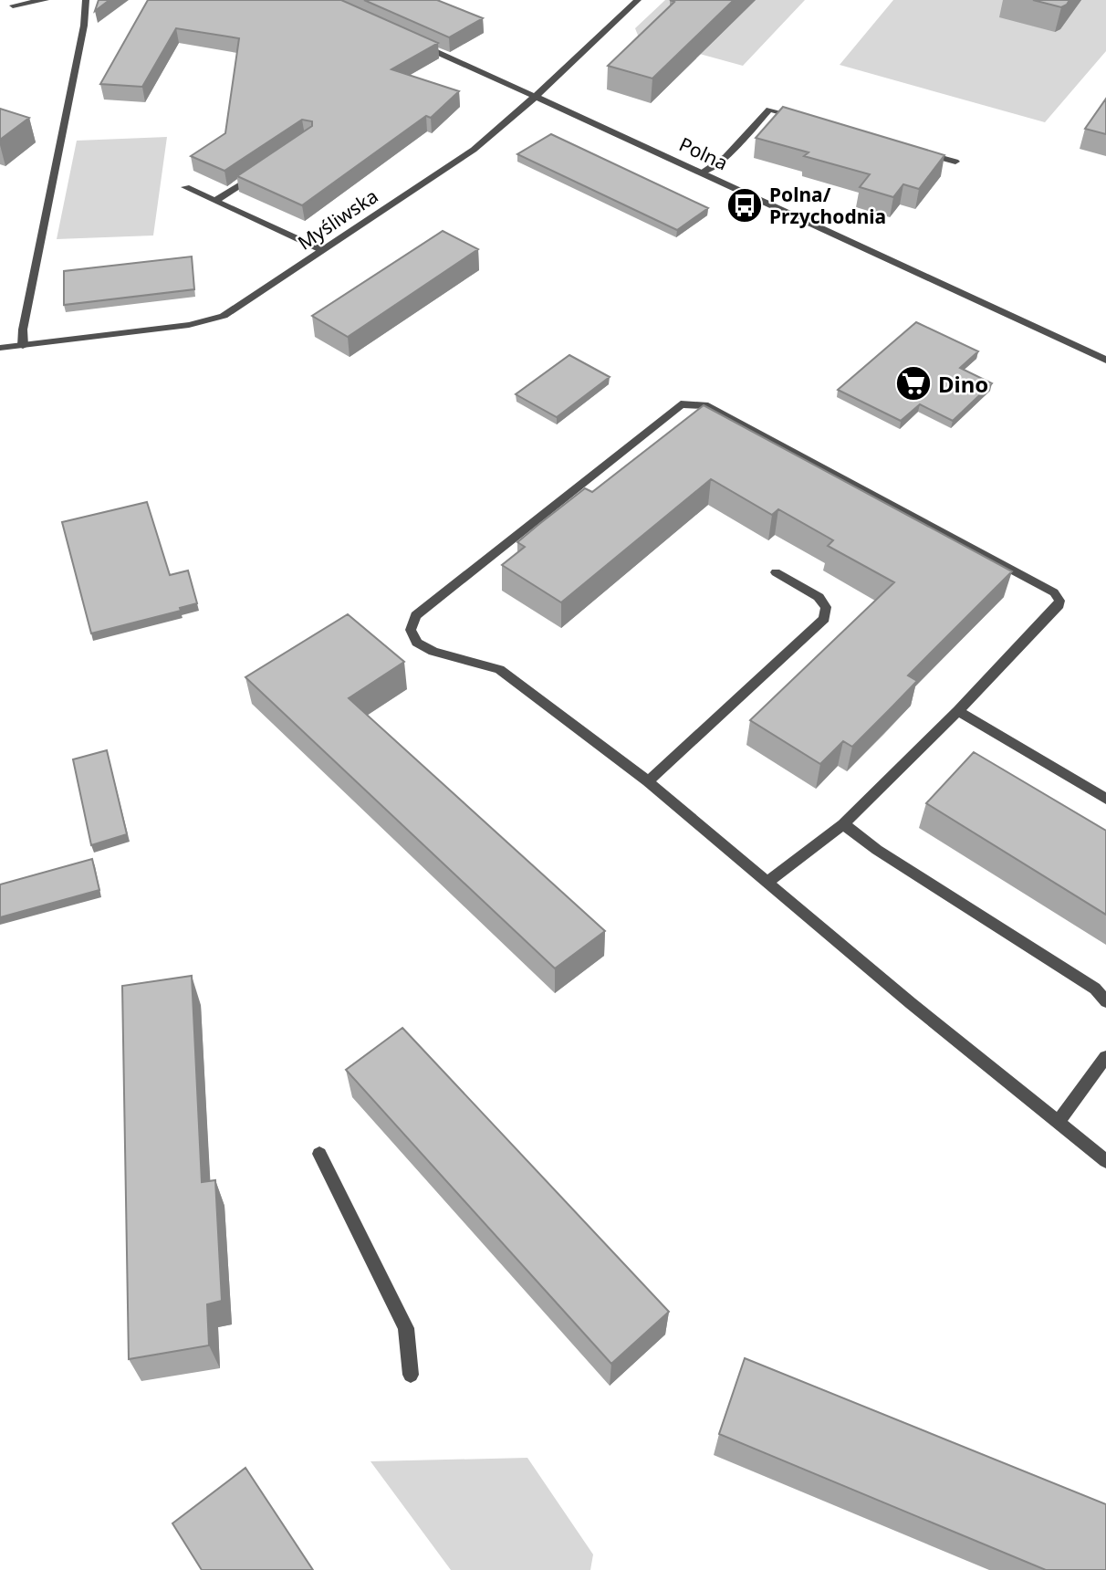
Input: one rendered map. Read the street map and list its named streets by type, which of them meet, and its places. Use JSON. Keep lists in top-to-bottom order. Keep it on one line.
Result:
{"streets":{"street":["Polna","Myśliwska"]},"crossings":[["Polna","Myśliwska"]],"places":{"bus stop":["Polna/ Przychodnia"],"supermarket":["Dino"]}}
